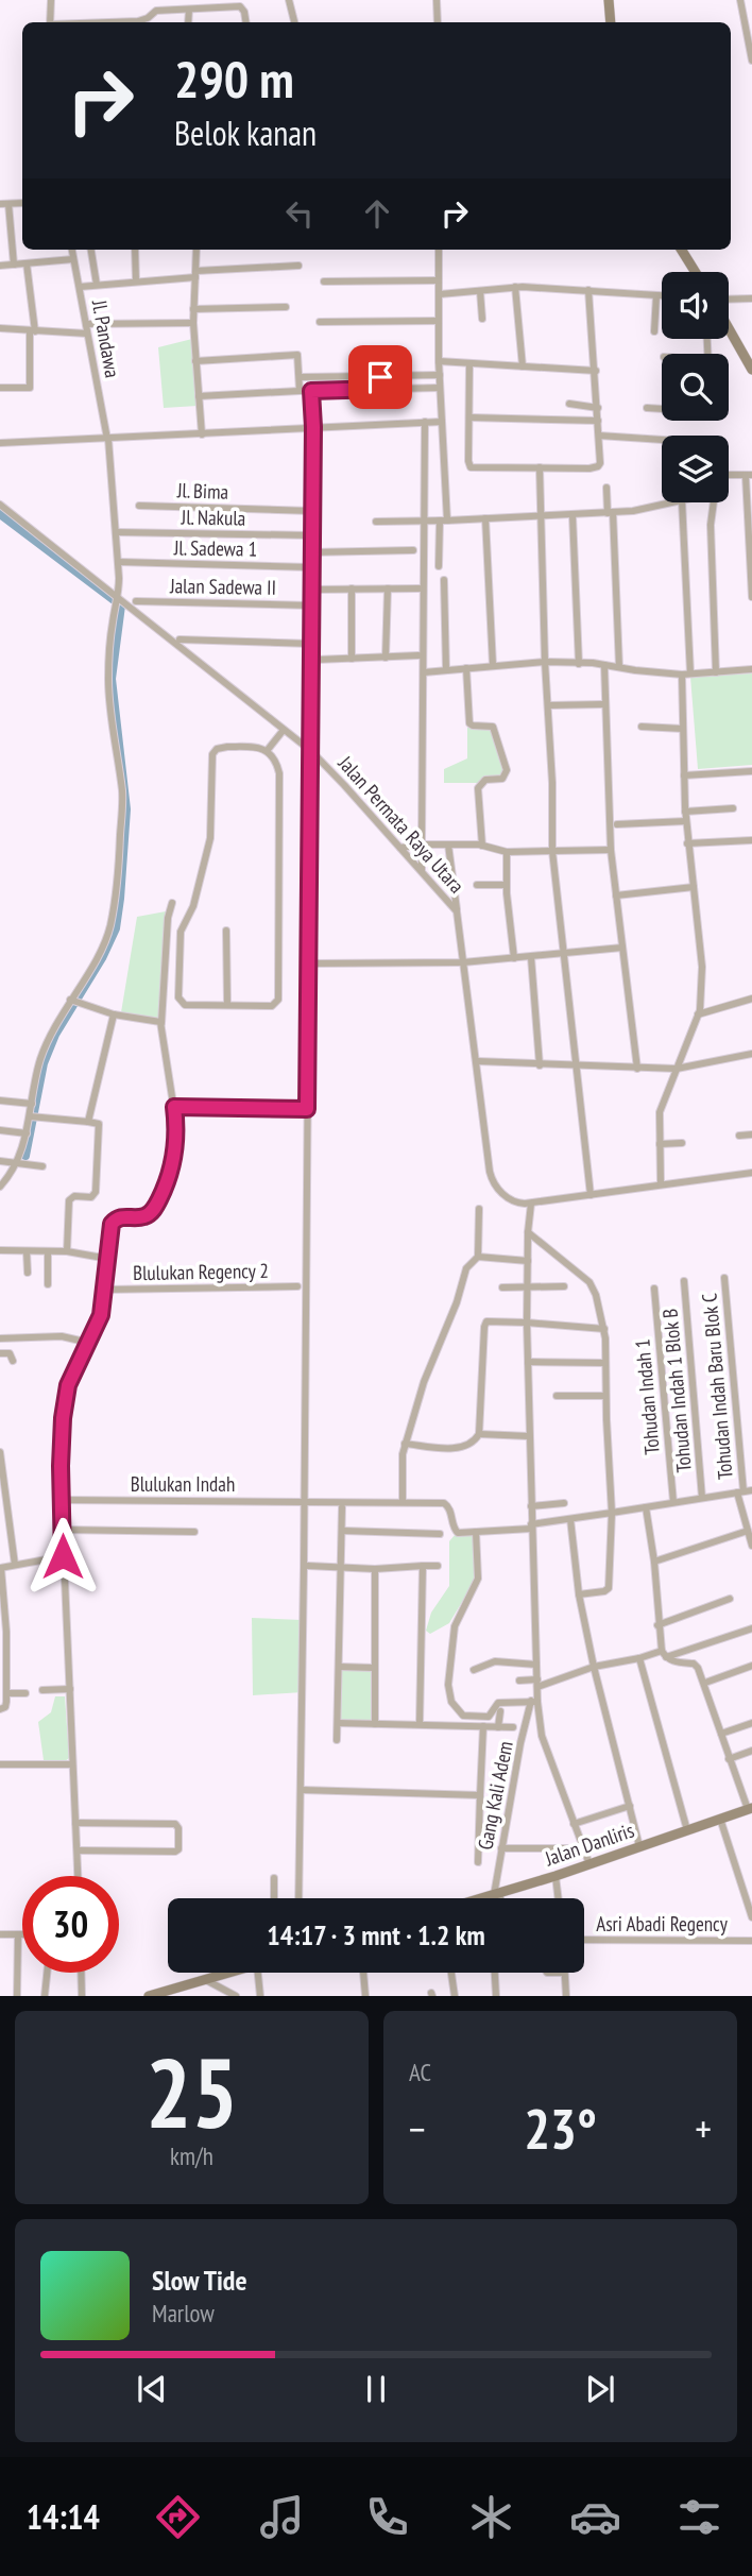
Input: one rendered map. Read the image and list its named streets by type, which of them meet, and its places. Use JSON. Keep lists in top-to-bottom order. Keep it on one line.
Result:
{"streets":{"street":["Jl. Pandawa","Jl. Bima","Jl. Nakula","Jl. Sadewa 1","Jalan Sadewa II","Jalan Permata Raya Utara","Blulukan Regency 2","Tohudan Indah Baru Blok C","Tohudan Indah 1 Blok B","Tohudan Indah 1","Blulukan Indah","Gang Kali Adem","Jalan Danliris","Asri Abadi Regency"]},"crossings":[["Jl. Pandawa","Jl. Nakula"],["Jl. Pandawa","Jl. Sadewa 1"],["Jl. Pandawa","Jalan Permata Raya Utara"],["Gang Kali Adem","Jalan Danliris"]],"page":{"turn":["290 m","Belok kanan"],"limit":"30","trip":"14:17 · 3 mnt · 1.2 km","tile":[["25","km/h"],"AC"],"heat":["−","23°","+"],"song":["Slow Tide","Marlow"],"tabs":"14:14"}}
